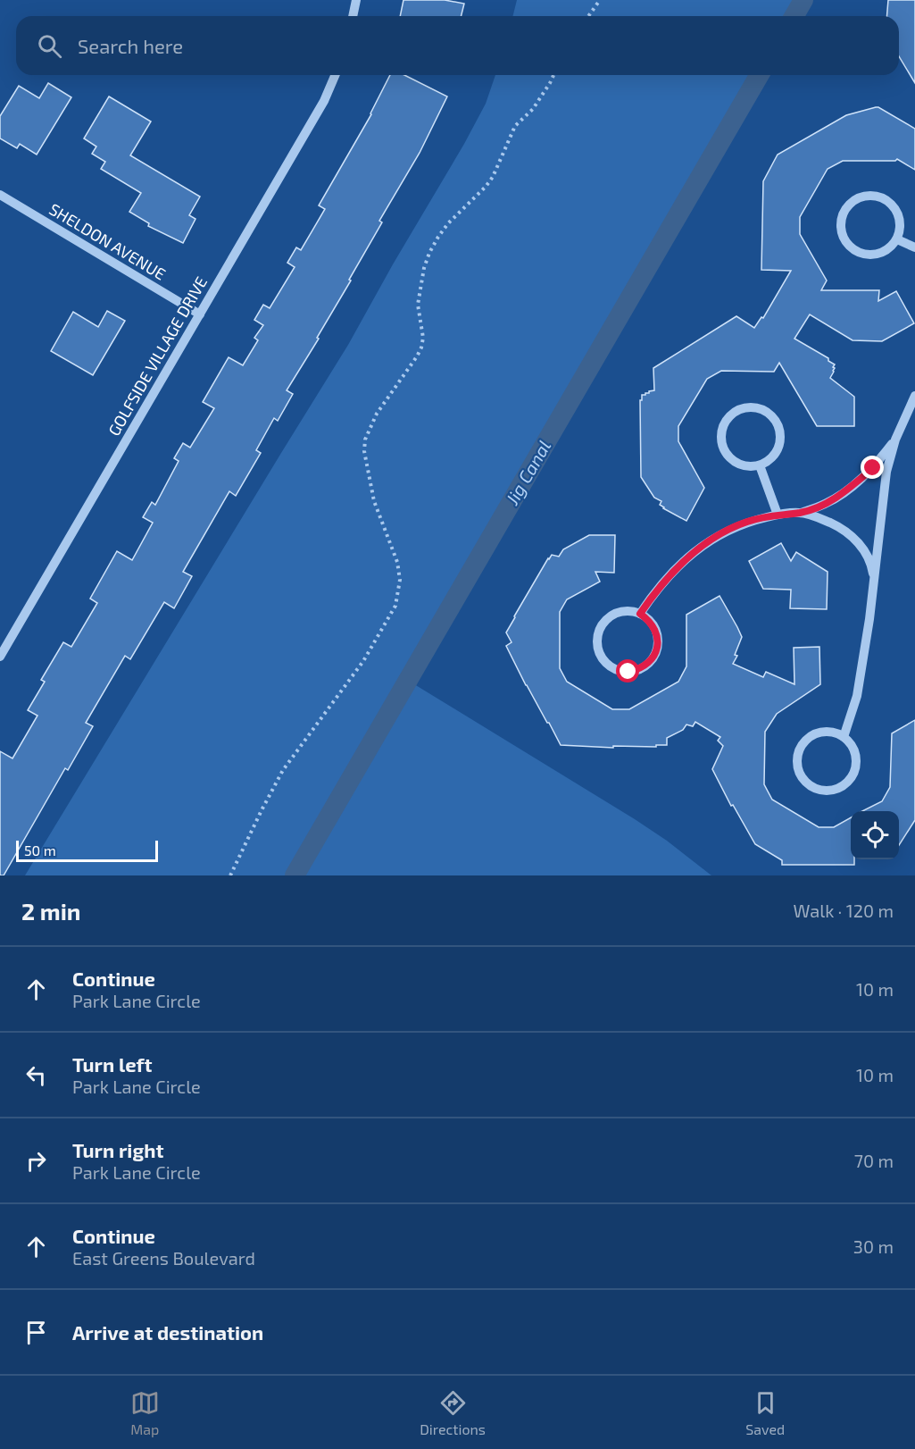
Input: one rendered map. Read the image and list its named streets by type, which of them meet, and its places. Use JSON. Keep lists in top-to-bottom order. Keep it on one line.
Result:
{"streets":{"street":["SHELDON AVENUE","GOLFSIDE VILLAGE DRIVE"]},"crossings":[["SHELDON AVENUE","GOLFSIDE VILLAGE DRIVE"]],"water":["Jig Canal"],"scale_bar":"50 m","page":{"search":"Search here","scale":"50 m","heading":["2 min","Walk · 120 m"],"list":[["Continue","Park Lane Circle","10 m"],["Turn left","Park Lane Circle","10 m"],["Turn right","Park Lane Circle","70 m"],["Continue","East Greens Boulevard","30 m"],"Arrive at destination"],"nav":["Map","Directions","Saved"]}}
